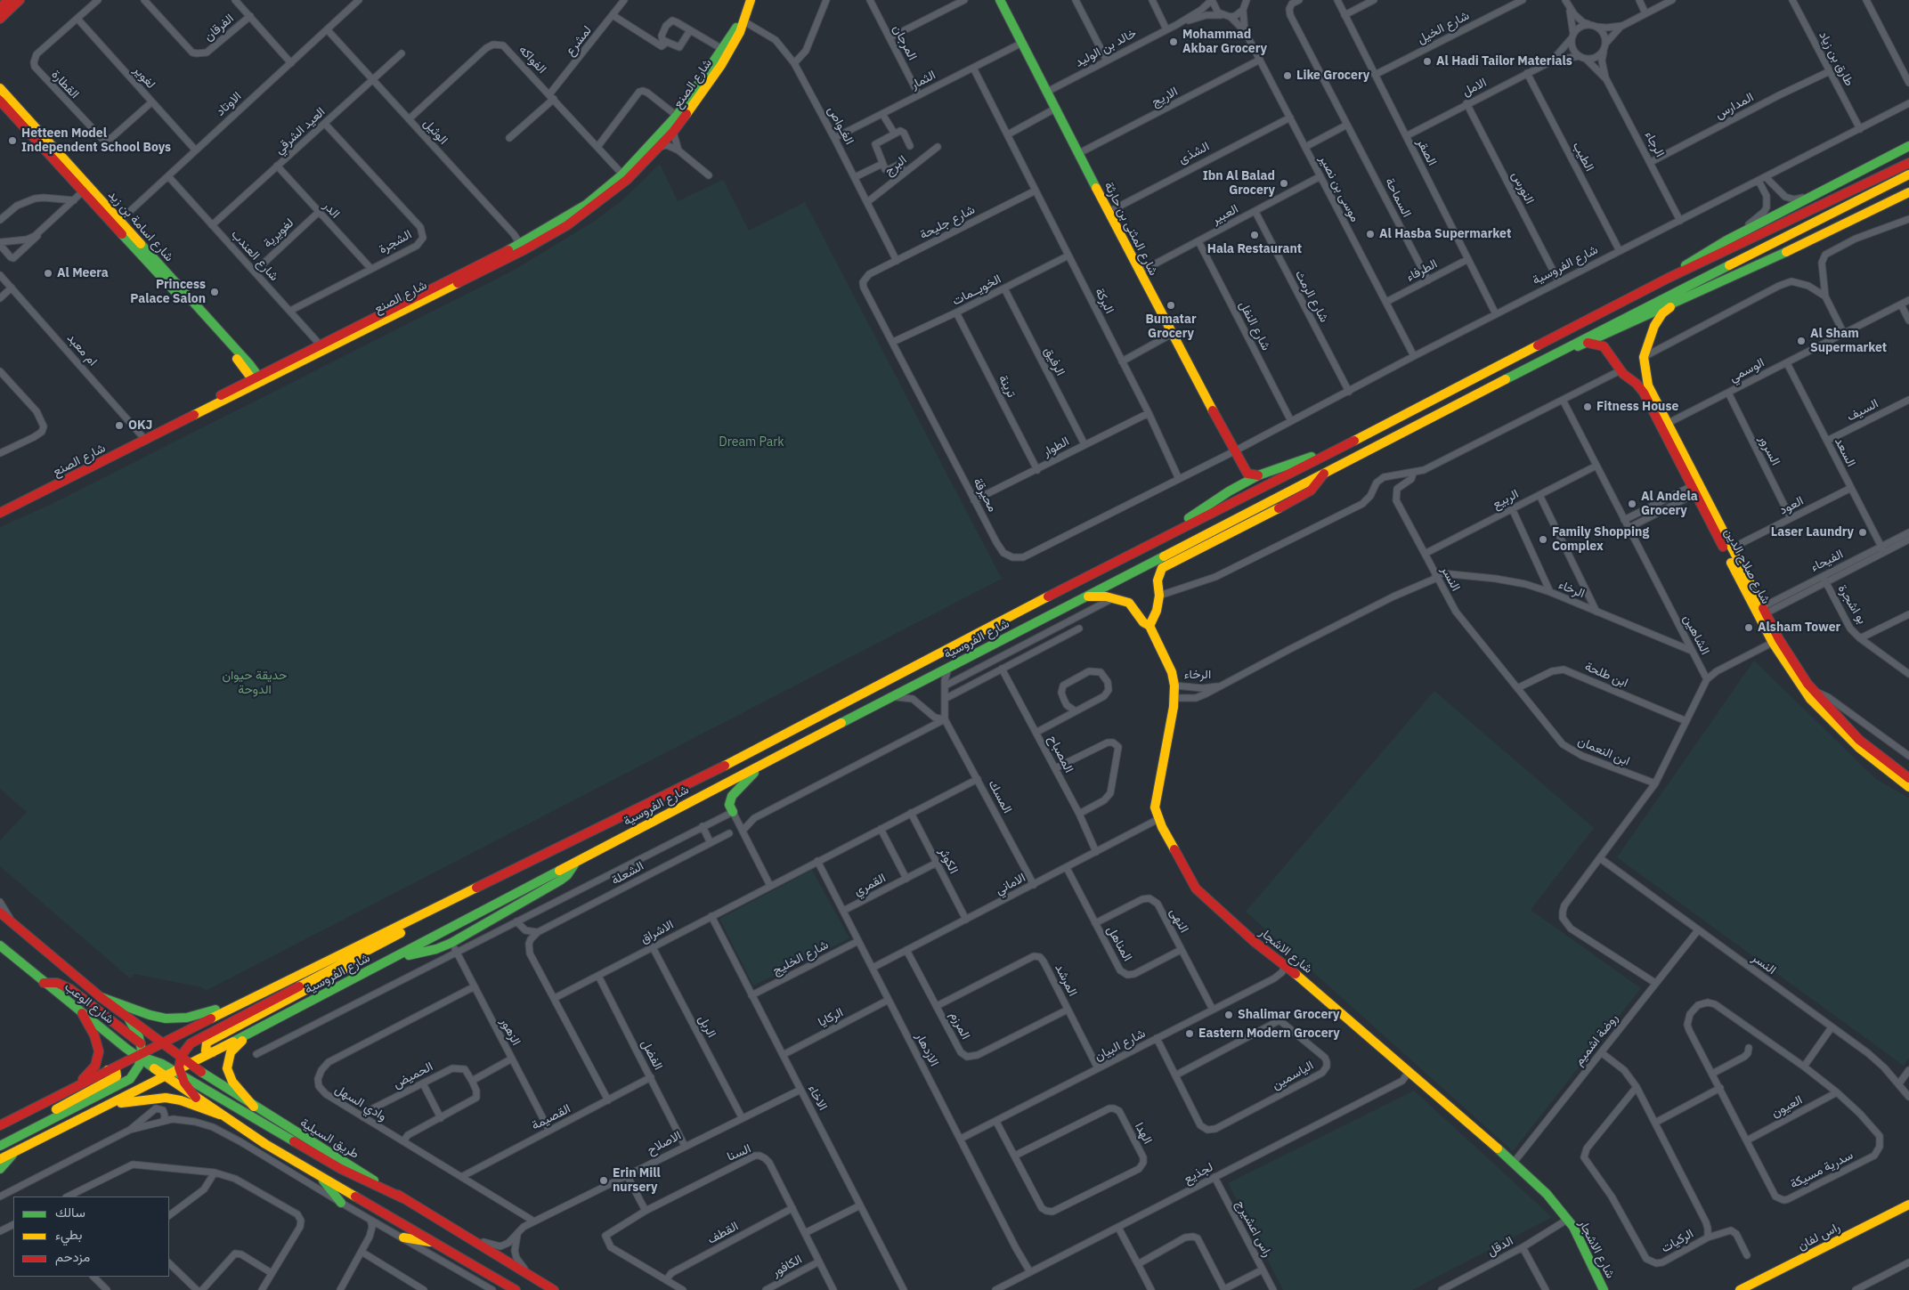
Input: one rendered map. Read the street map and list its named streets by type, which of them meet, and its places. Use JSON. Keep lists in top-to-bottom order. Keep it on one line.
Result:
{"streets":{"main road":["شارع الصنع","شارع اسامة بن زيد","شارع المثنى بن حارثة","شارع الفروسية","شارع صلاح الدين","شارع الاشجار","شارع الوعب","طريق السيلية","راس لفان"],"street":["الفرقان","شارع الخيل","لمشرع","المرجان","خالد بن الوليد","طارق بن زياد","الفواكه","لغوير","الثمار","القطارة","الامل","الاريج","الاوتاد","المدارس","الغـواص","العيد الشرقي","الوثيل","الرجاء","الصقر","الشذى","الطيب","البرج","النورس","موسى بن نصير","السماحة","الدر","العبير","شارع جليحة","لغويرية","الشجرة","شارع العندب","الطرفاء","الخويــمات","شارع الرمث","البركة","شارع النفل","ام معبد","الرفيق","الوسمي","ترينة","السيف","الطوار","السرور","السعد","محيرقة","الربيع","العود","الفيحاء","النسر","الرخاء","بو اشجرة","الشاهين","ابن طلحة","ابن النعمان","المصباح","المسك","الكوثر","الشعلة","الاماني","القمري","النهى","الاشراق","المناهل","شارع الخليج","المرشد","الركايا","المرزم","الربل","الزهور","روضة اشميم","شارع البيان","الازدهار","الفضل","الحميض","الياسمين","الاخاء","وادي السهل","العيون","القصيمة","الهدا","الاصلاح","السنا","سدرية مسيكة","لجذيع","راس اعشيرج","القطف","الركيات","الدقل","الكافور"]},"crossings":[["شارع الخيل","الصقر"],["لمشرع","الفواكه"],["المرجان","الثمار"],["خالد بن الوليد","موسى بن نصير"],["خالد بن الوليد","شارع المثنى بن حارثة"],["طارق بن زياد","المدارس"],["طارق بن زياد","شارع الفروسية"],["الفواكه","شارع الصنع"],["الفواكه","الوثيل"],["لغوير","القطارة"],["لغوير","الاوتاد"],["الثمار","الغـواص"],["الثمار","شارع المثنى بن حارثة"],["الثمار","البركة"],["شارع الصنع","الغـواص"],["شارع الصنع","الوثيل"],["شارع الصنع","شارع اسامة بن زيد"],["شارع الصنع","شارع العندب"],["شارع الصنع","ام معبد"],["الامل","الرجاء"],["الامل","الصقر"],["الامل","الطيب"],["الامل","النورس"],["الاريج","موسى بن نصير"],["الاريج","شارع المثنى بن حارثة"],["الاوتاد","الوثيل"],["الاوتاد","شارع اسامة بن زيد"],["الاوتاد","شارع العندب"],["المدارس","الرجاء"],["الغـواص","البرج"],["الغـواص","شارع جليحة"],["العيد الشرقي","الوثيل"],["العيد الشرقي","الدر"],["العيد الشرقي","الشجرة"],["العيد الشرقي","شارع العندب"],["الرجاء","شارع الفروسية"],["الصقر","شارع الفروسية"],["الصقر","الطرفاء"],["الشذى","موسى بن نصير"],["الشذى","شارع المثنى بن حارثة"],["الطيب","شارع الفروسية"],["النورس","شارع الفروسية"],["موسى بن نصير","العبير"],["موسى بن نصير","شارع الفروسية"],["موسى بن نصير","الطرفاء"],["السماحة","الطرفاء"],["الدر","لغويرية"],["الدر","الشجرة"],["العبير","شارع المثنى بن حارثة"],["العبير","شارع الرمث"],["العبير","شارع النفل"],["شارع جليحة","البركة"],["شارع جليحة","محيرقة"],["شارع المثنى بن حارثة","شارع الفروسية"],["شارع المثنى بن حارثة","محيرقة"],["لغويرية","شارع العندب"],["الشجرة","شارع العندب"],["شارع الفروسية","شارع الرمث"],["شارع الفروسية","شارع النفل"],["شارع الفروسية","محيرقة"],["شارع الفروسية","شارع صلاح الدين"],["شارع الفروسية","شارع الاشجار"],["شارع الفروسية","شارع الوعب"],["شارع الفروسية","طريق السيلية"],["الخويــمات","البركة"],["الخويــمات","الرفيق"],["الخويــمات","ترينة"],["الخويــمات","محيرقة"],["البركة","الطوار"],["البركة","محيرقة"],["الرفيق","الطوار"],["الوسمي","السرور"],["الوسمي","السعد"],["الوسمي","شارع صلاح الدين"],["ترينة","الطوار"],["السيف","السعد"],["الطوار","محيرقة"],["السرور","العود"],["السعد","العود"],["السعد","الفيحاء"],["الربيع","النسر"],["الربيع","الشاهين"],["الفيحاء","شارع صلاح الدين"],["الفيحاء","بو اشجرة"],["النسر","الرخاء"],["النسر","ابن طلحة"],["النسر","ابن النعمان"],["النسر","روضة اشميم"],["الرخاء","الشاهين"],["الرخاء","شارع الاشجار"],["ابن طلحة","ابن النعمان"],["المصباح","الاماني"],["المسك","الاماني"],["المسك","الاشراق"],["الكوثر","الاماني"],["الكوثر","القمري"],["الكوثر","الاشراق"],["الاماني","المناهل"],["الاماني","شارع الاشجار"],["الاماني","المرزم"],["الاماني","الازدهار"],["القمري","الازدهار"],["النهى","المناهل"],["النهى","شارع البيان"],["الاشراق","الربل"],["الاشراق","الازدهار"],["الاشراق","الفضل"],["الاشراق","الاخاء"],["شارع الاشجار","روضة اشميم"],["شارع الاشجار","شارع البيان"],["شارع الاشجار","لجذيع"],["شارع الاشجار","الدقل"],["شارع الخليج","الازدهار"],["شارع الخليج","الاخاء"],["المرشد","المرزم"],["المرشد","شارع البيان"],["الركايا","الازدهار"],["الركايا","الاخاء"],["الربل","الاصلاح"],["الزهور","وادي السهل"],["الزهور","القصيمة"],["روضة اشميم","الركيات"],["شارع البيان","الازدهار"],["شارع البيان","الياسمين"],["شارع البيان","الهدا"],["الازدهار","لجذيع"],["الفضل","القصيمة"],["الفضل","الاصلاح"],["الحميض","وادي السهل"],["الاخاء","الاصلاح"],["وادي السهل","القصيمة"],["وادي السهل","الاصلاح"],["العيون","سدرية مسيكة"],["طريق السيلية","الاصلاح"],["السنا","القطف"],["السنا","الكافور"],["لجذيع","راس اعشيرج"]],"parks":["Dream Park","حديقة حيوان الدوحة"],"places":["Mohammad Akbar Grocery","Al Hadi Tailor Materials","Like Grocery","Hetteen Model Independent School Boys","Ibn Al Balad Grocery","Al Hasba Supermarket","Hala Restaurant","Al Meera","Princess Palace Salon","Bumatar Grocery","Al Sham Supermarket","Fitness House","OKJ","Al Andela Grocery","Laser Laundry","Family Shopping Complex","Alsham Tower","Shalimar Grocery","Eastern Modern Grocery","Erin Mill nursery"],"legend":["سالك","بطيء","مزدحم"]}
